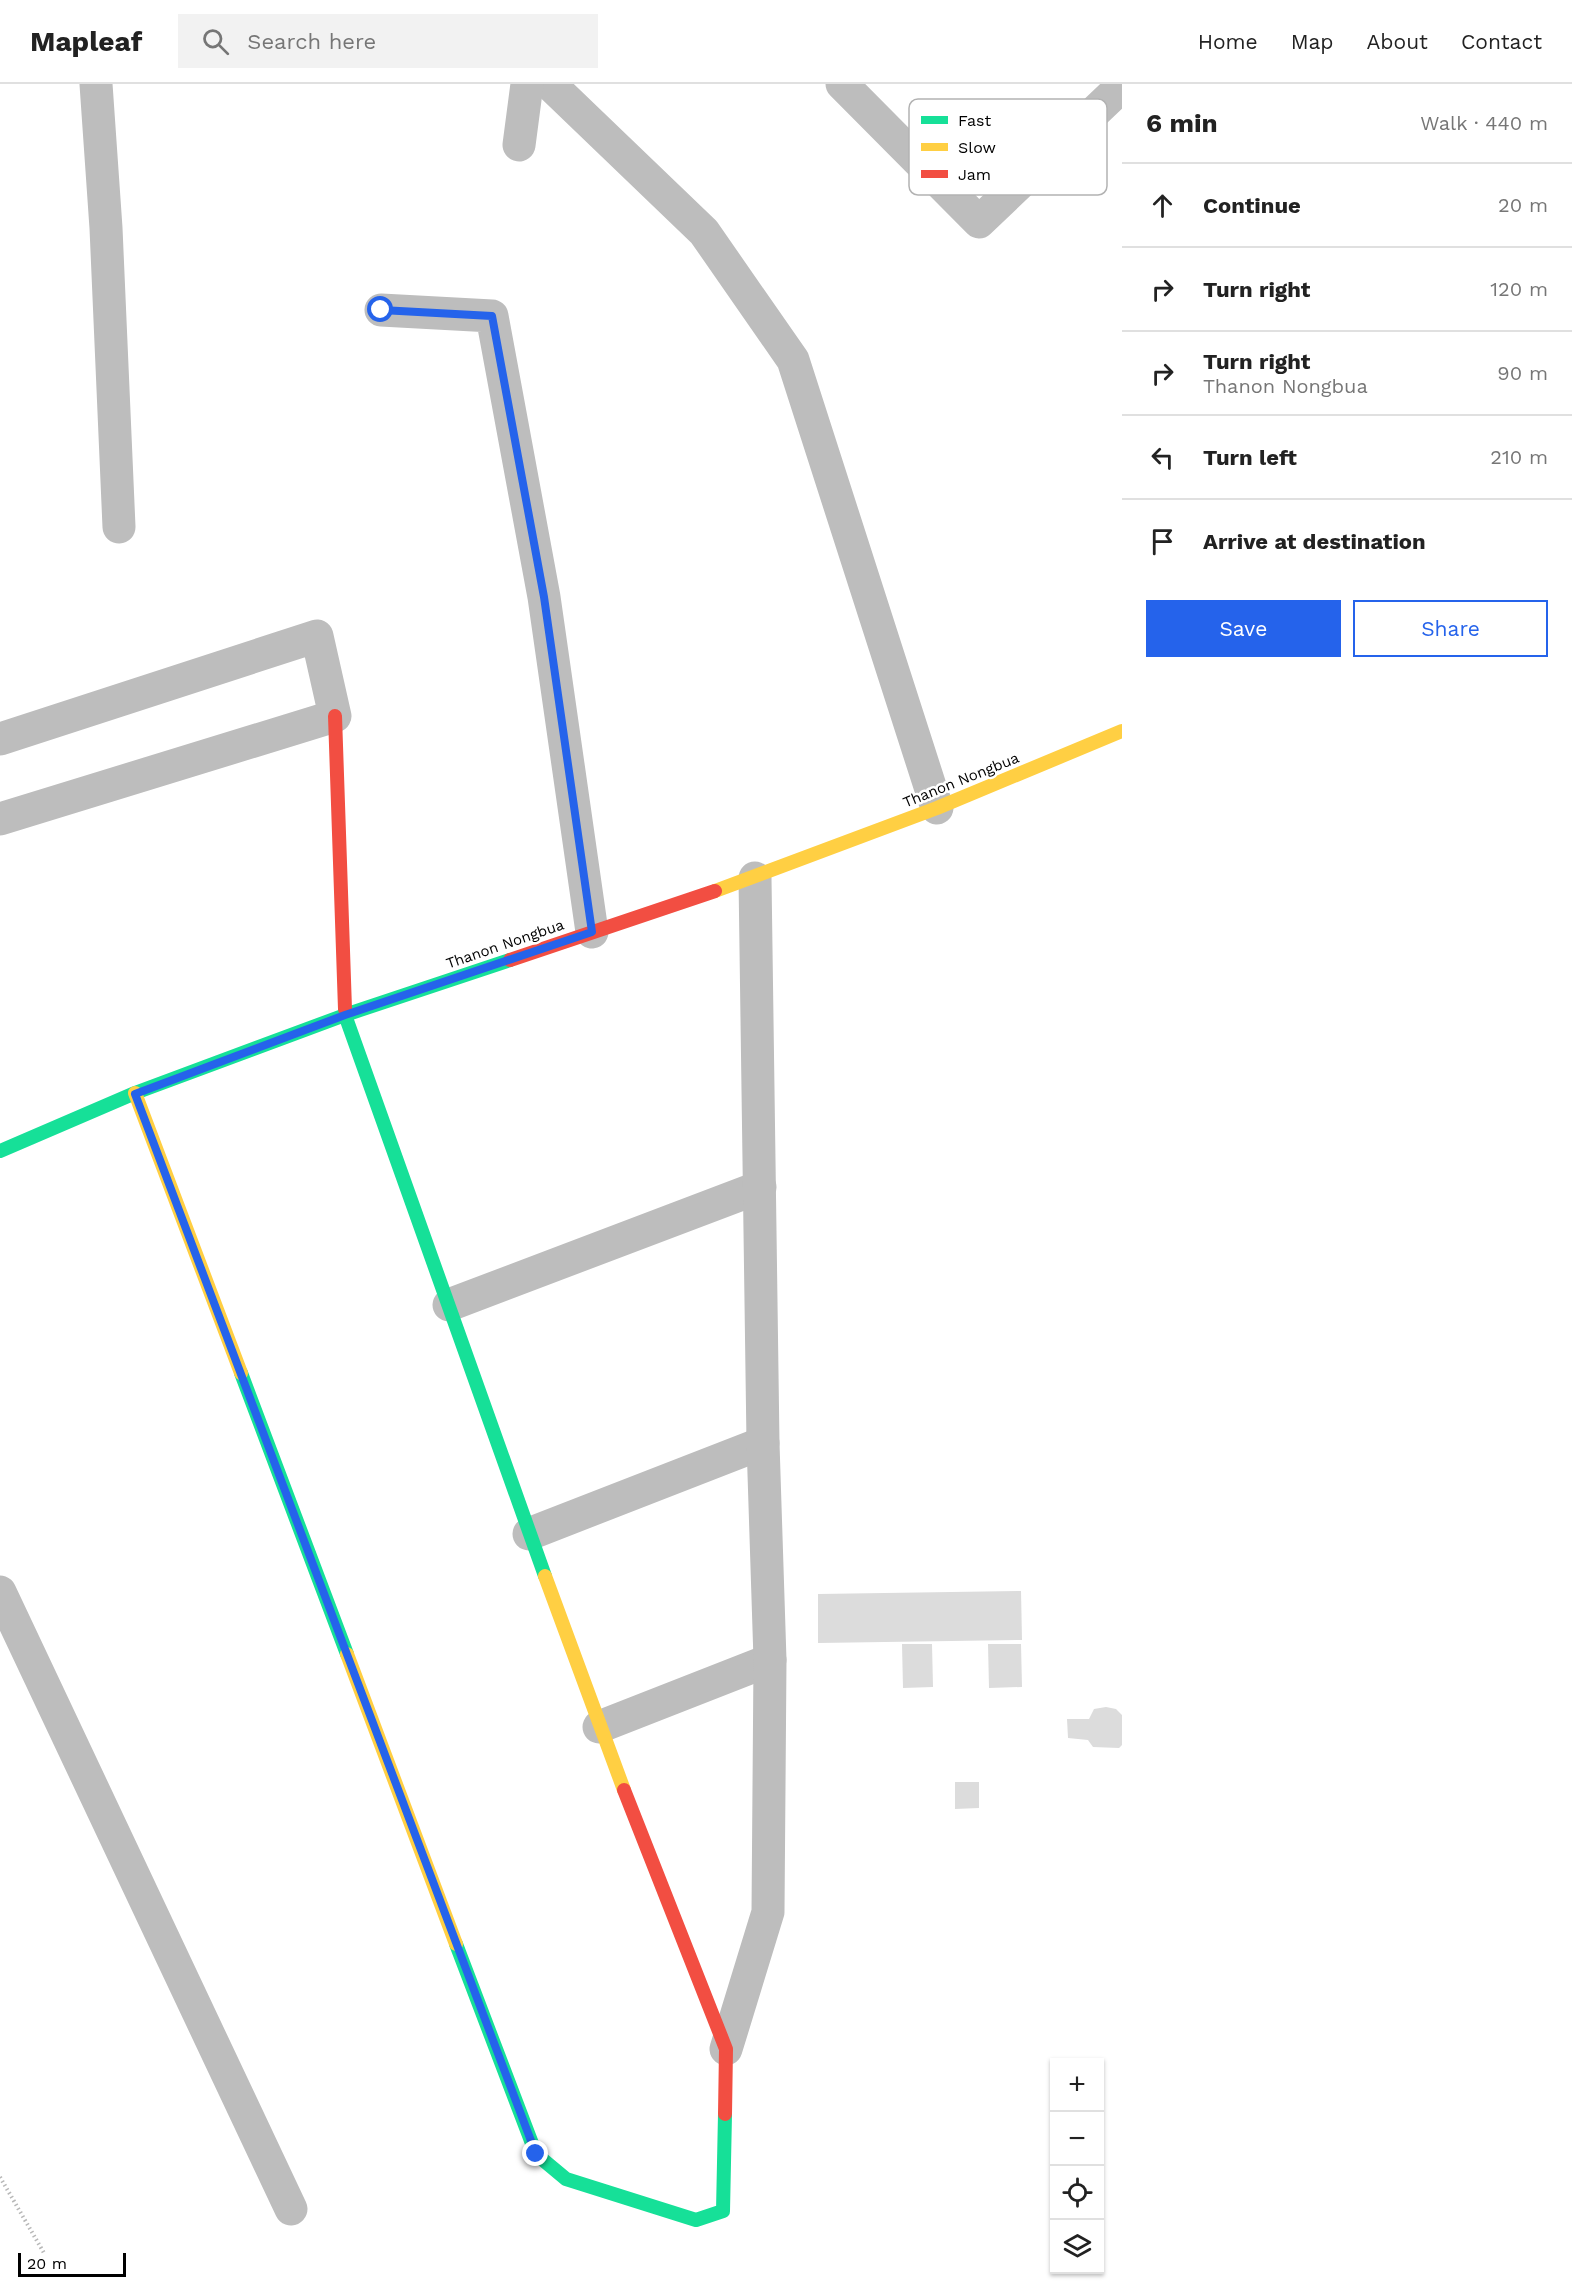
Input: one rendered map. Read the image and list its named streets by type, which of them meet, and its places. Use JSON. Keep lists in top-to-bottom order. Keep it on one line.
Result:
{"streets":{"street":["Thanon Nongbua"]},"legend":["Fast","Slow","Jam"],"scale_bar":"20 m","page":{"header":"Mapleaf","search":"Search here","nav":["Home","Map","About","Contact"],"heading":["6 min","Walk · 440 m"],"list":[["Continue","20 m"],["Turn right","120 m"],["Turn right","Thanon Nongbua","90 m"],["Turn left","210 m"],"Arrive at destination"],"buttons":["Save","Share"],"map_buttons":["+","−"],"scale":"20 m"}}
